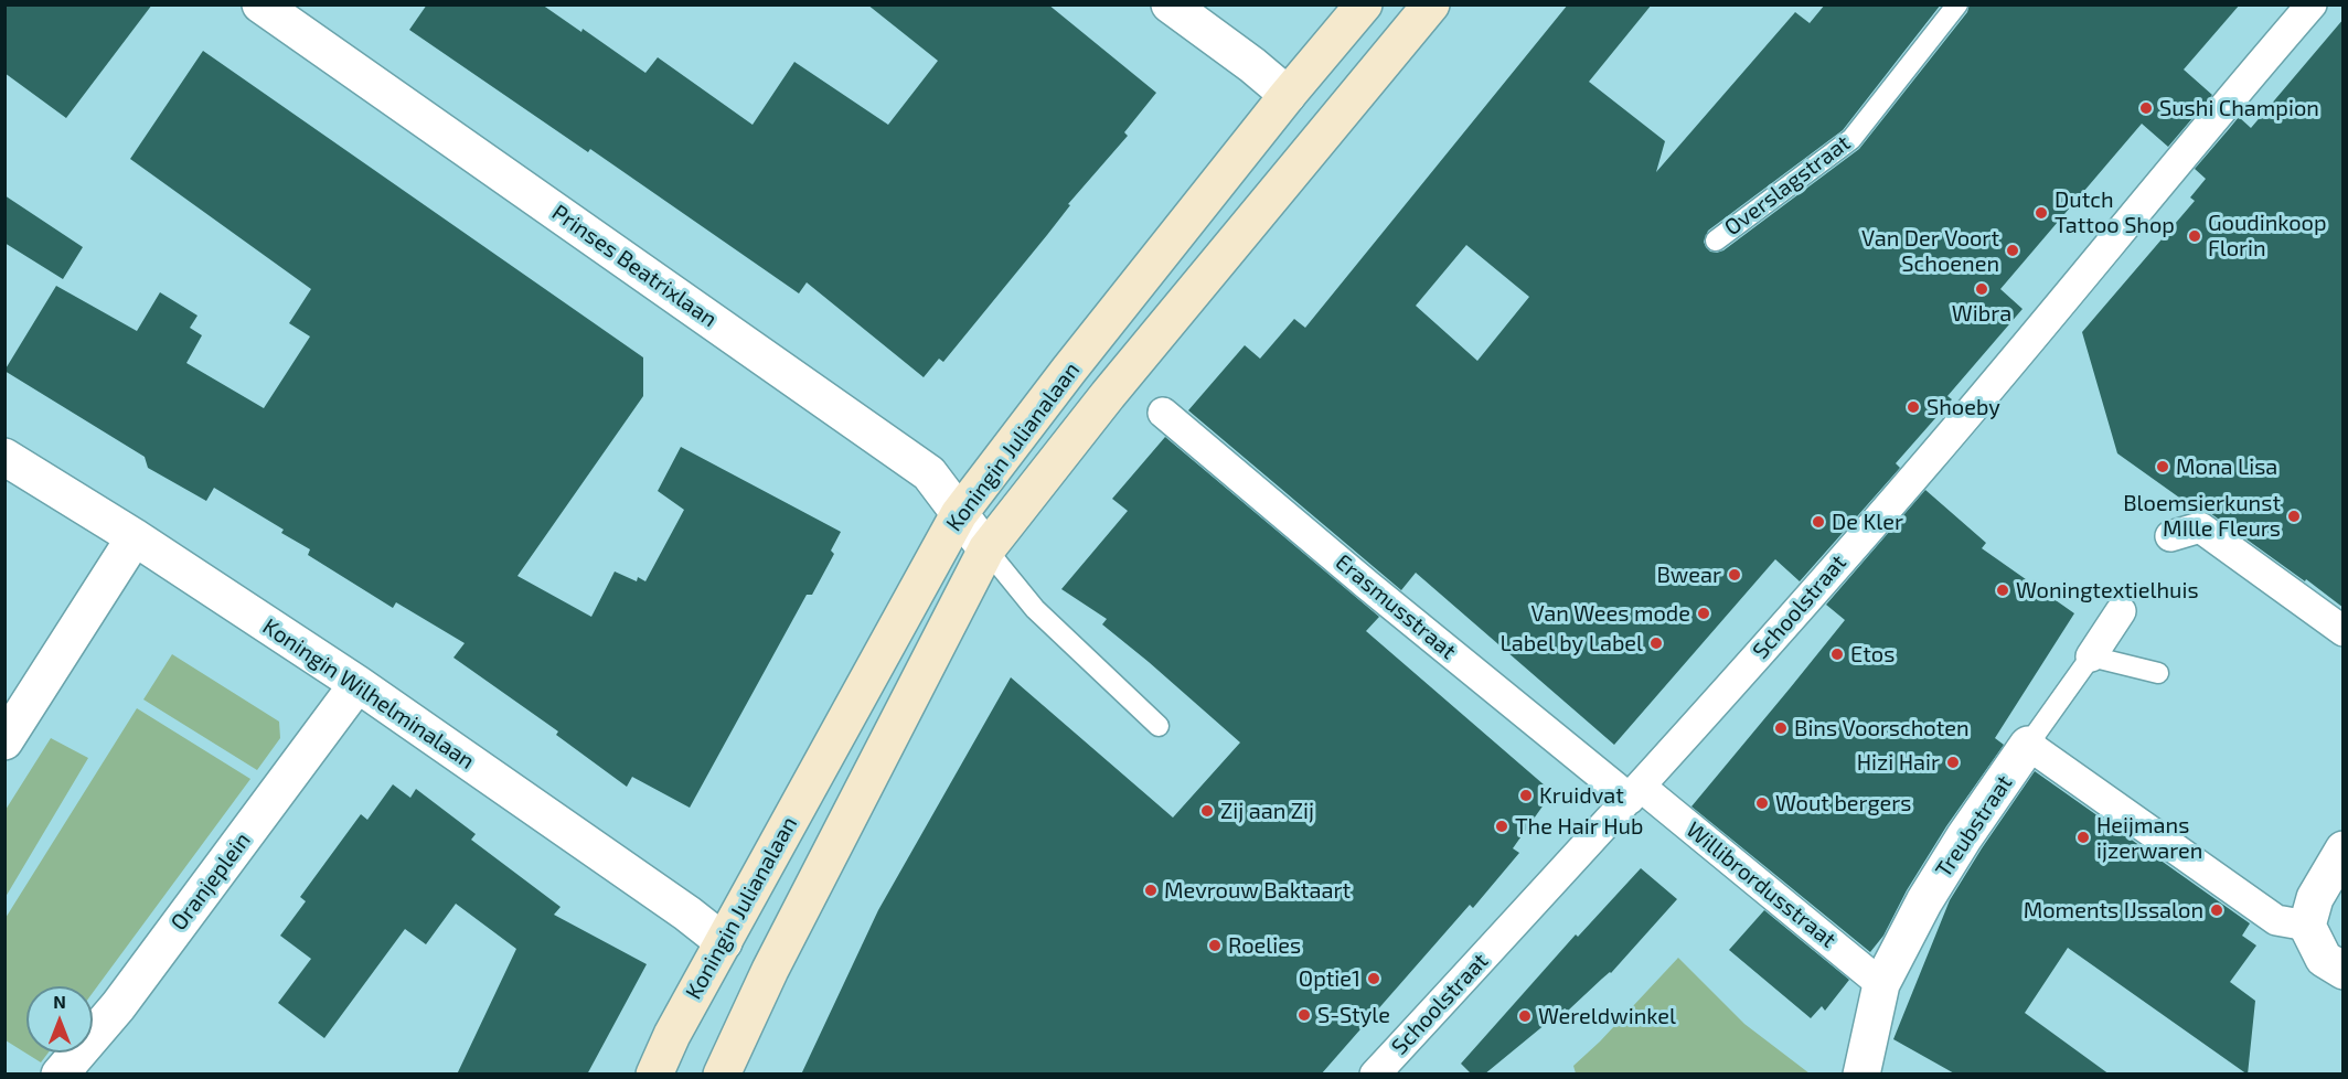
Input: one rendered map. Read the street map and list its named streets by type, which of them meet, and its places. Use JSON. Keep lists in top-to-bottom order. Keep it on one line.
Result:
{"streets":{"main road":["Koningin Julianalaan"],"street":["Prinses Beatrixlaan","Erasmusstraat","Schoolstraat","Koningin Wilhelminalaan","Treubstraat","Oranjeplein","Willibrordusstraat"],"lane":["Overslagstraat"]},"crossings":[["Prinses Beatrixlaan","Koningin Julianalaan"],["Koningin Julianalaan","Koningin Wilhelminalaan"],["Erasmusstraat","Schoolstraat"],["Erasmusstraat","Willibrordusstraat"],["Schoolstraat","Willibrordusstraat"],["Koningin Wilhelminalaan","Oranjeplein"],["Treubstraat","Willibrordusstraat"]],"places":["Sushi Champion","Dutch Tattoo Shop","Goudinkoop Florin","Van Der Voort Schoenen","Wibra","Shoeby","Mona Lisa","Bloemsierkunst MIlle Fleurs","De Kler","Bwear","Woningtextielhuis","Van Wees mode","Label by Label","Etos","Bins Voorschoten","Hizi Hair","Kruidvat","Wout bergers","Zij aan Zij","The Hair Hub","Heijmans ijzerwaren","Mevrouw Baktaart","Moments IJssalon","Roelies","Optie1","S-Style","Wereldwinkel"],"north":"top"}
